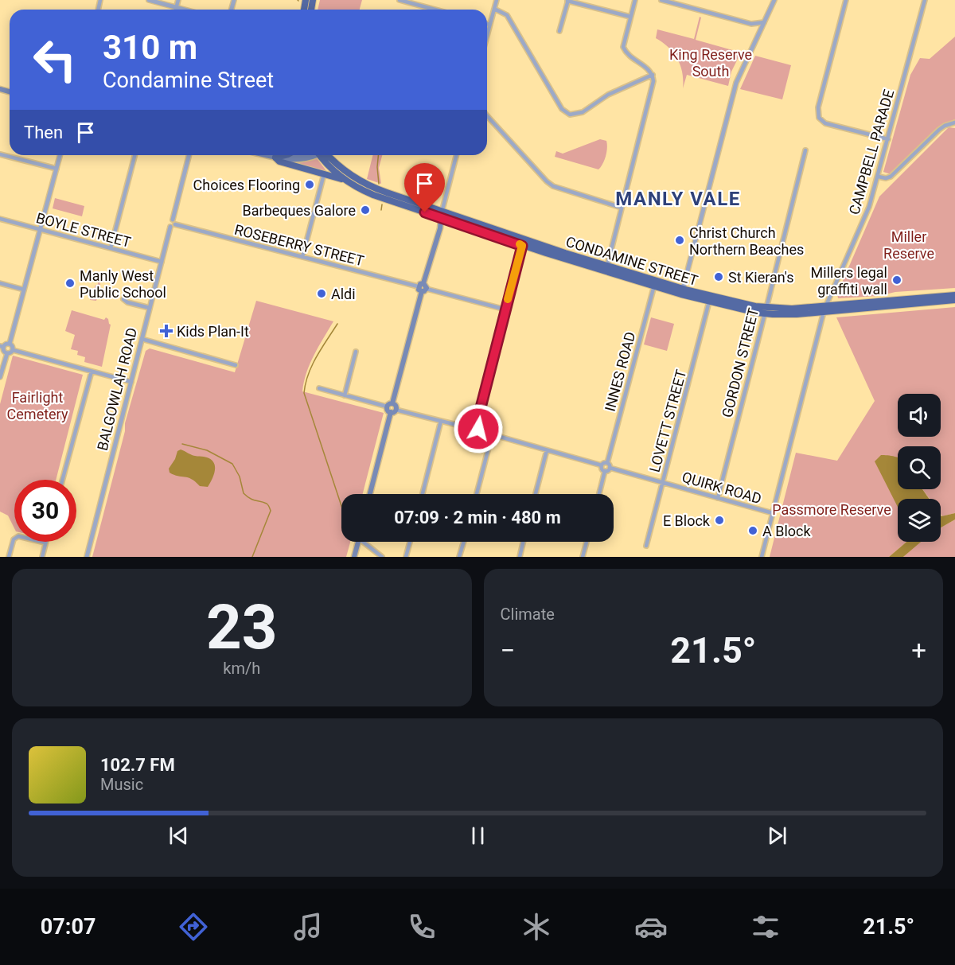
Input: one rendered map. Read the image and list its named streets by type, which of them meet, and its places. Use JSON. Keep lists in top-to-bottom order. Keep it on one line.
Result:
{"streets":{"highway":["CONDAMINE STREET"],"street":["CAMPBELL PARADE","BOYLE STREET","ROSEBERRY STREET","GORDON STREET","INNES ROAD","BALGOWLAH ROAD","LOVETT STREET","QUIRK ROAD"]},"crossings":[["CAMPBELL PARADE","CONDAMINE STREET"],["CAMPBELL PARADE","QUIRK ROAD"],["BOYLE STREET","BALGOWLAH ROAD"],["CONDAMINE STREET","GORDON STREET"],["CONDAMINE STREET","INNES ROAD"],["CONDAMINE STREET","LOVETT STREET"],["GORDON STREET","QUIRK ROAD"],["INNES ROAD","QUIRK ROAD"],["LOVETT STREET","QUIRK ROAD"]],"districts":["MANLY VALE"],"parks":["King Reserve South","Miller Reserve","Fairlight Cemetery","Passmore Reserve"],"places":{"other":["Choices Flooring","Barbeques Galore","Christ Church Northern Beaches","St Kieran's","Millers legal graffiti wall","Manly West Public School","Aldi","E Block","A Block"],"health":["Kids Plan-It"]},"page":{"turn":["310 m","Condamine Street"],"then":"Then","limit":"30","trip":"07:09 · 2 min · 480 m","tile":[["23","km/h"],"Climate"],"heat":["−","21.5°","+"],"song":["102.7 FM","Music"],"tabs":["07:07","21.5°"]}}
